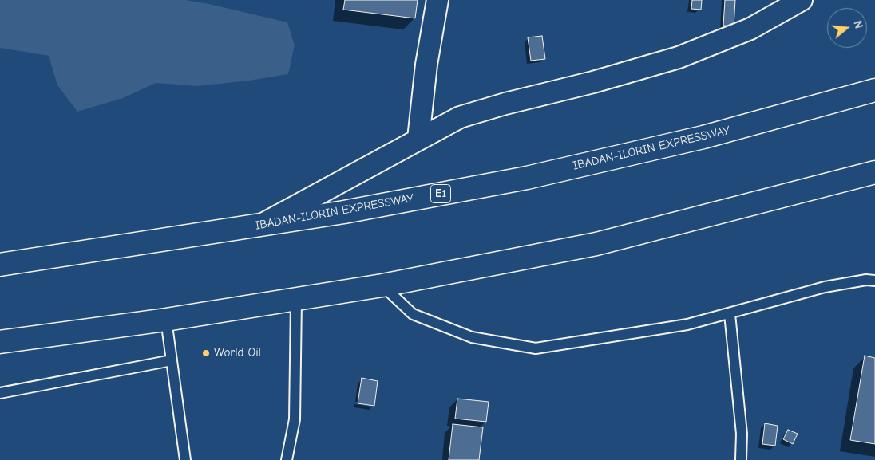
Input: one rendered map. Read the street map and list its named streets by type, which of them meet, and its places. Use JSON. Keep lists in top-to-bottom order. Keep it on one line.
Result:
{"streets":{"highway":["IBADAN-ILORIN EXPRESSWAY","E1"]},"places":["World Oil"],"north":"right"}
